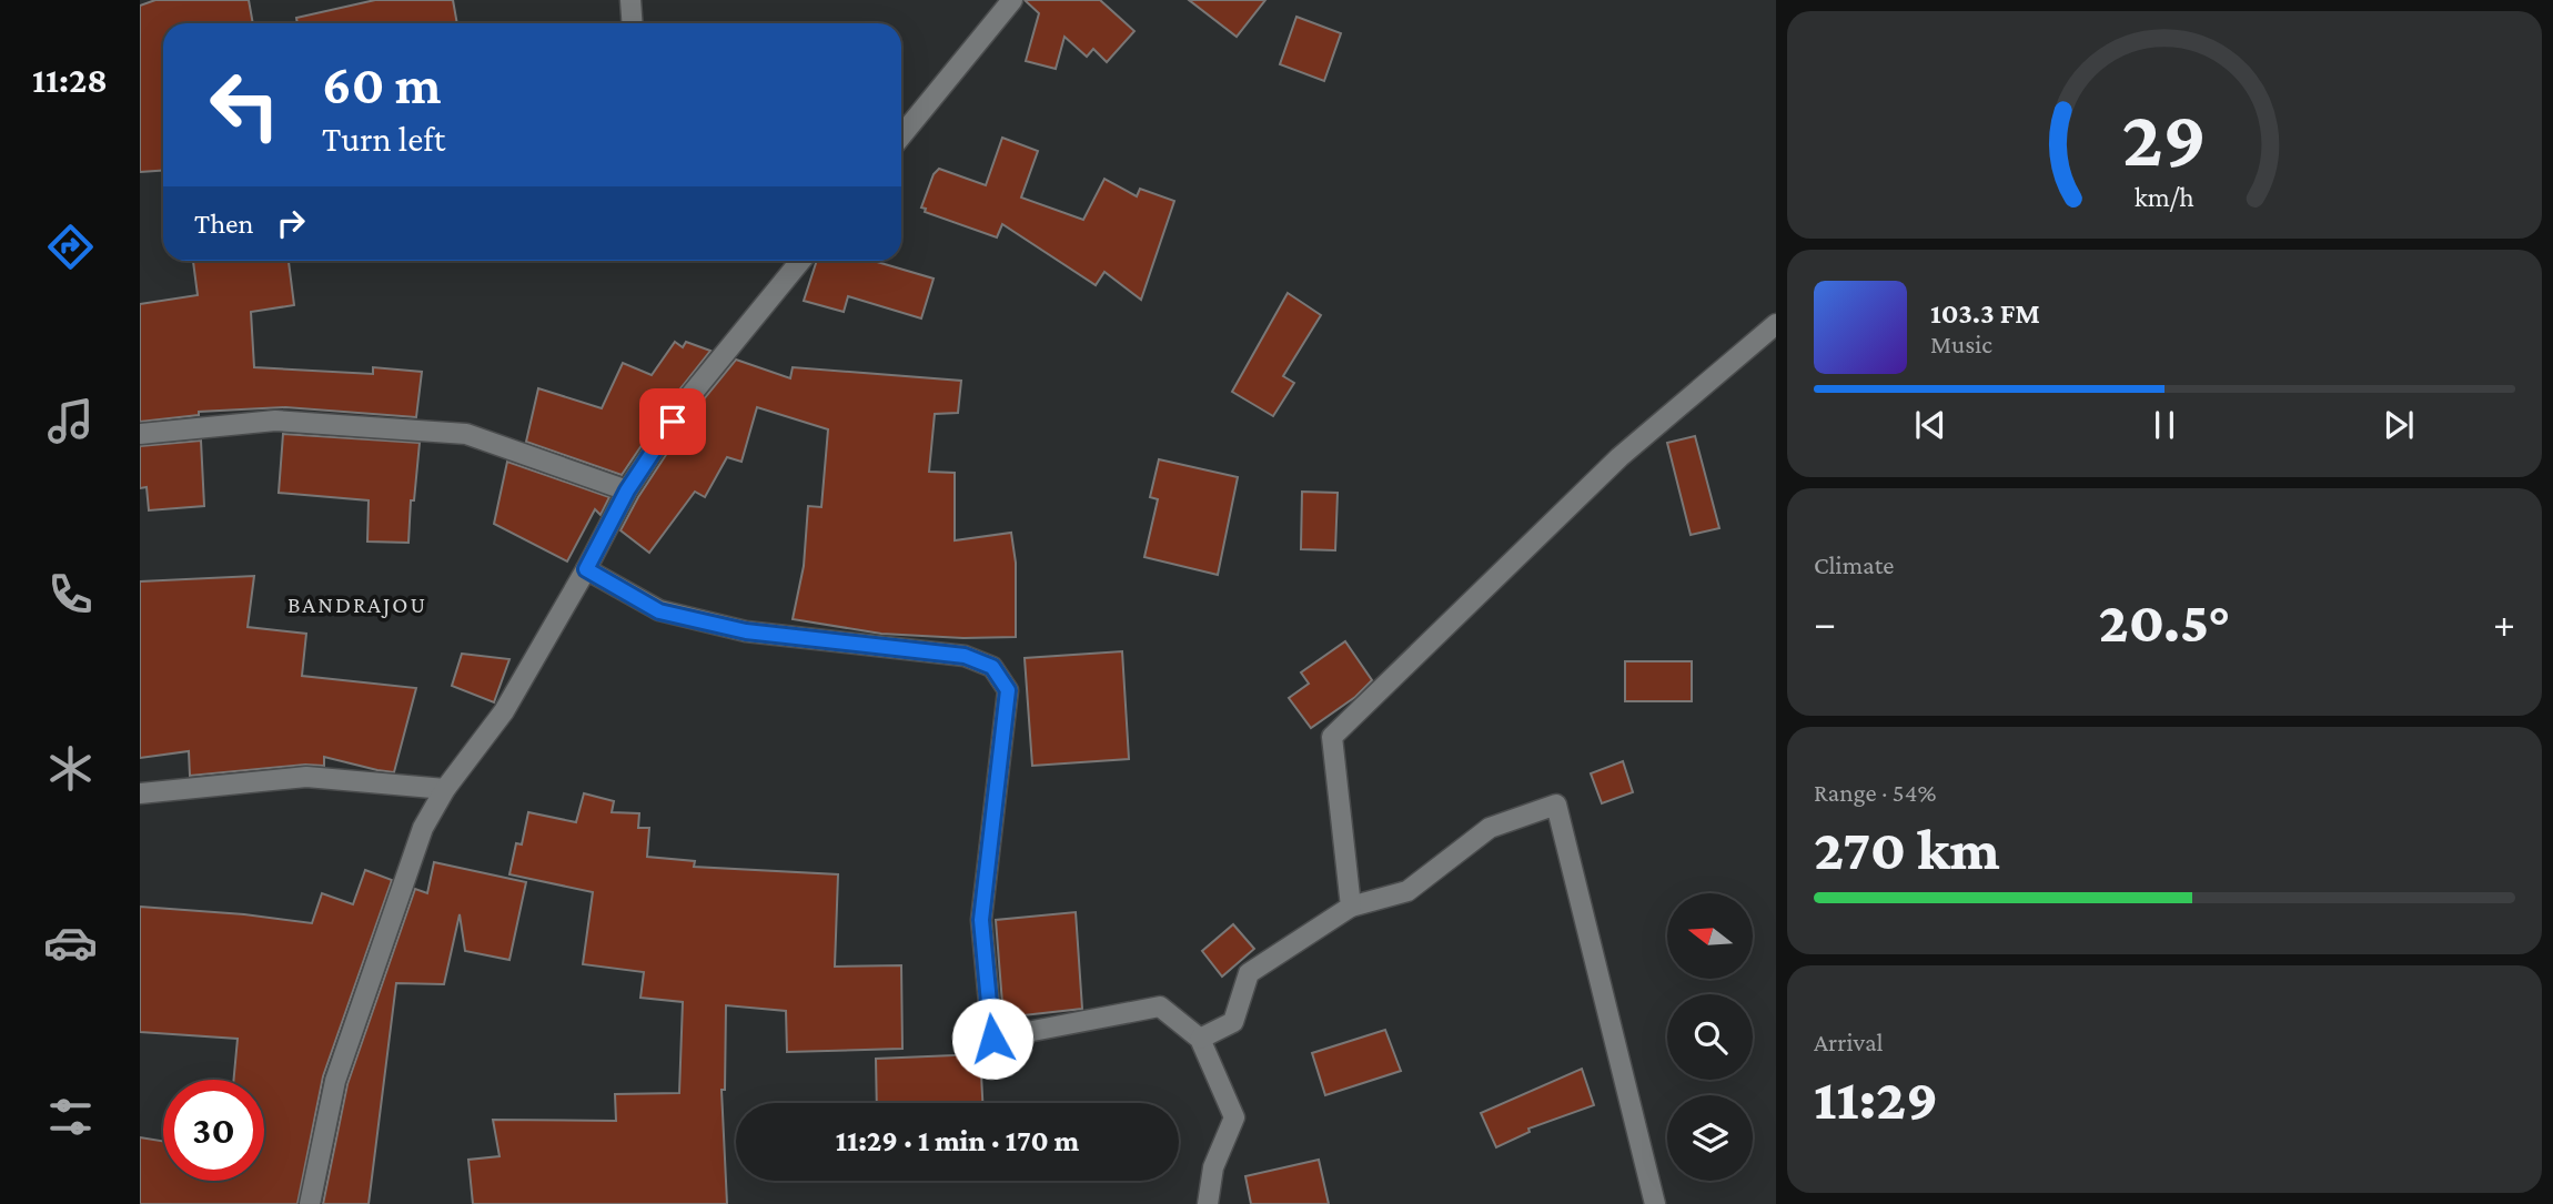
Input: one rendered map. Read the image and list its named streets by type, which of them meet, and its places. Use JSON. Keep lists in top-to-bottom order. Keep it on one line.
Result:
{"districts":["BANDRAJOU"],"north":"left","page":{"tabs":"11:28","turn":["60 m","Turn left"],"then":"Then","song":["103.3 FM","Music"],"tile":["Climate",["Range · 54%","270 km"],["Arrival","11:29"]],"heat":["−","20.5°","+"],"limit":"30","trip":"11:29 · 1 min · 170 m","gauge":["29","km/h"]}}
